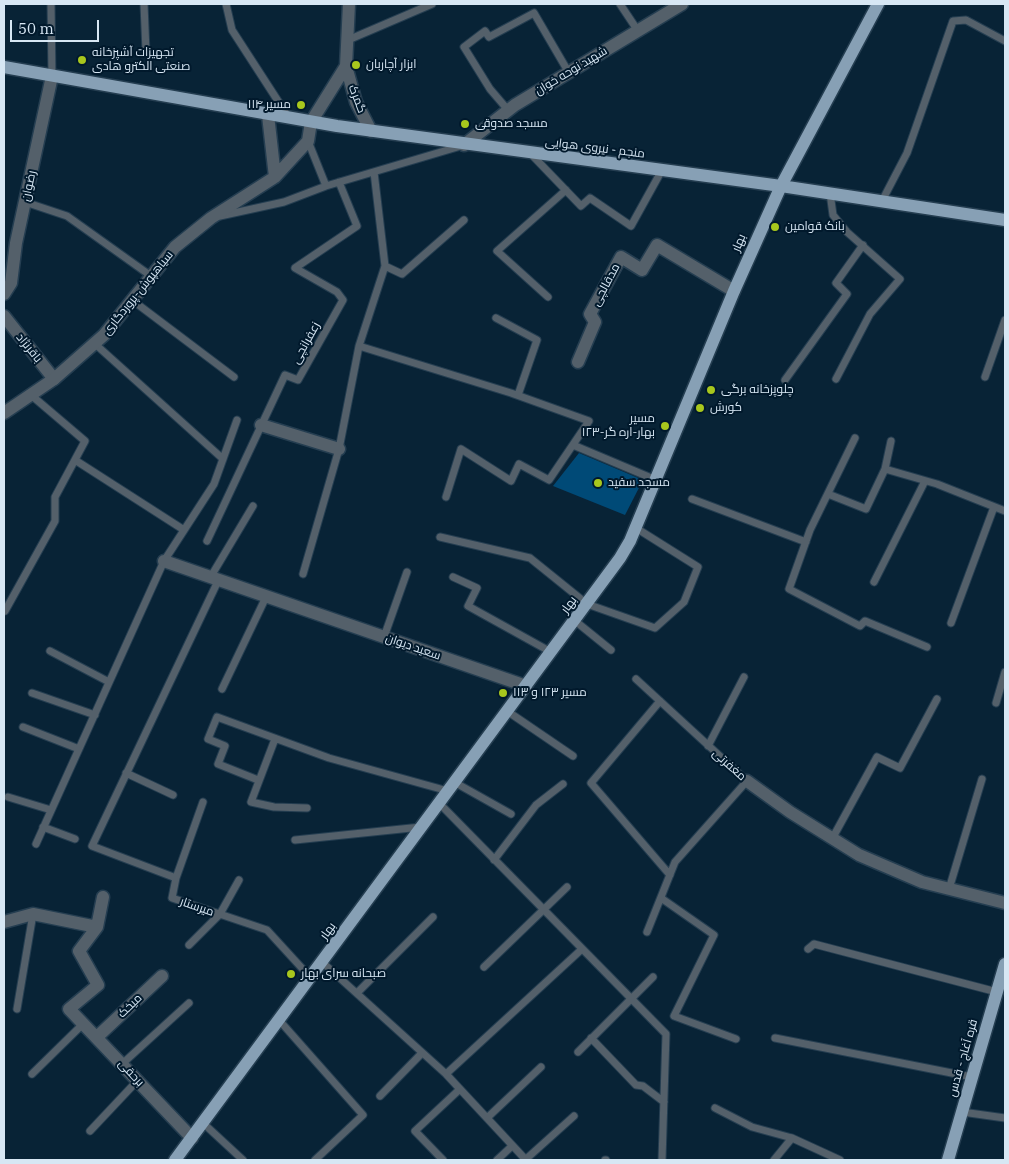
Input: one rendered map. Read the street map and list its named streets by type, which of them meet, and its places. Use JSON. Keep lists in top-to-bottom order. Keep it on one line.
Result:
{"streets":{"main road":["منجم - نیروی هوایی","بهار","قره آغاج - قدس"],"street":["شهید نوحه خوان","گمرک","رضوان","مدقالچی","سیاهپوش-پروردگاری","باقرنژاد","سعید دیوان","مغفرتی","میخک","برحقی"],"lane":["زعفرانچی","میرستار"]},"crossings":[["شهید نوحه خوان","منجم - نیروی هوایی"],["گمرک","منجم - نیروی هوایی"],["منجم - نیروی هوایی","رضوان"],["منجم - نیروی هوایی","بهار"],["بهار","مدقالچی"],["بهار","سعید دیوان"],["بهار","میرستار"],["بهار","برحقی"],["سیاهپوش-پروردگاری","باقرنژاد"],["میخک","برحقی"]],"places":["تجهیزات آشپزخانه صنعتی الکترو هادی","ابزار آچاربان","مسیر ۱۱۴","مسجد صدوقی","بانک قوامین","چلوپزخانه برگی","کورش","مسیر ۱۲۳-بهار-اره گر","مسجد سفید","مسیر ۱۲۳ و ۱۱۳","صبحانه سرای بهار"],"scale_bar":"50 m"}
